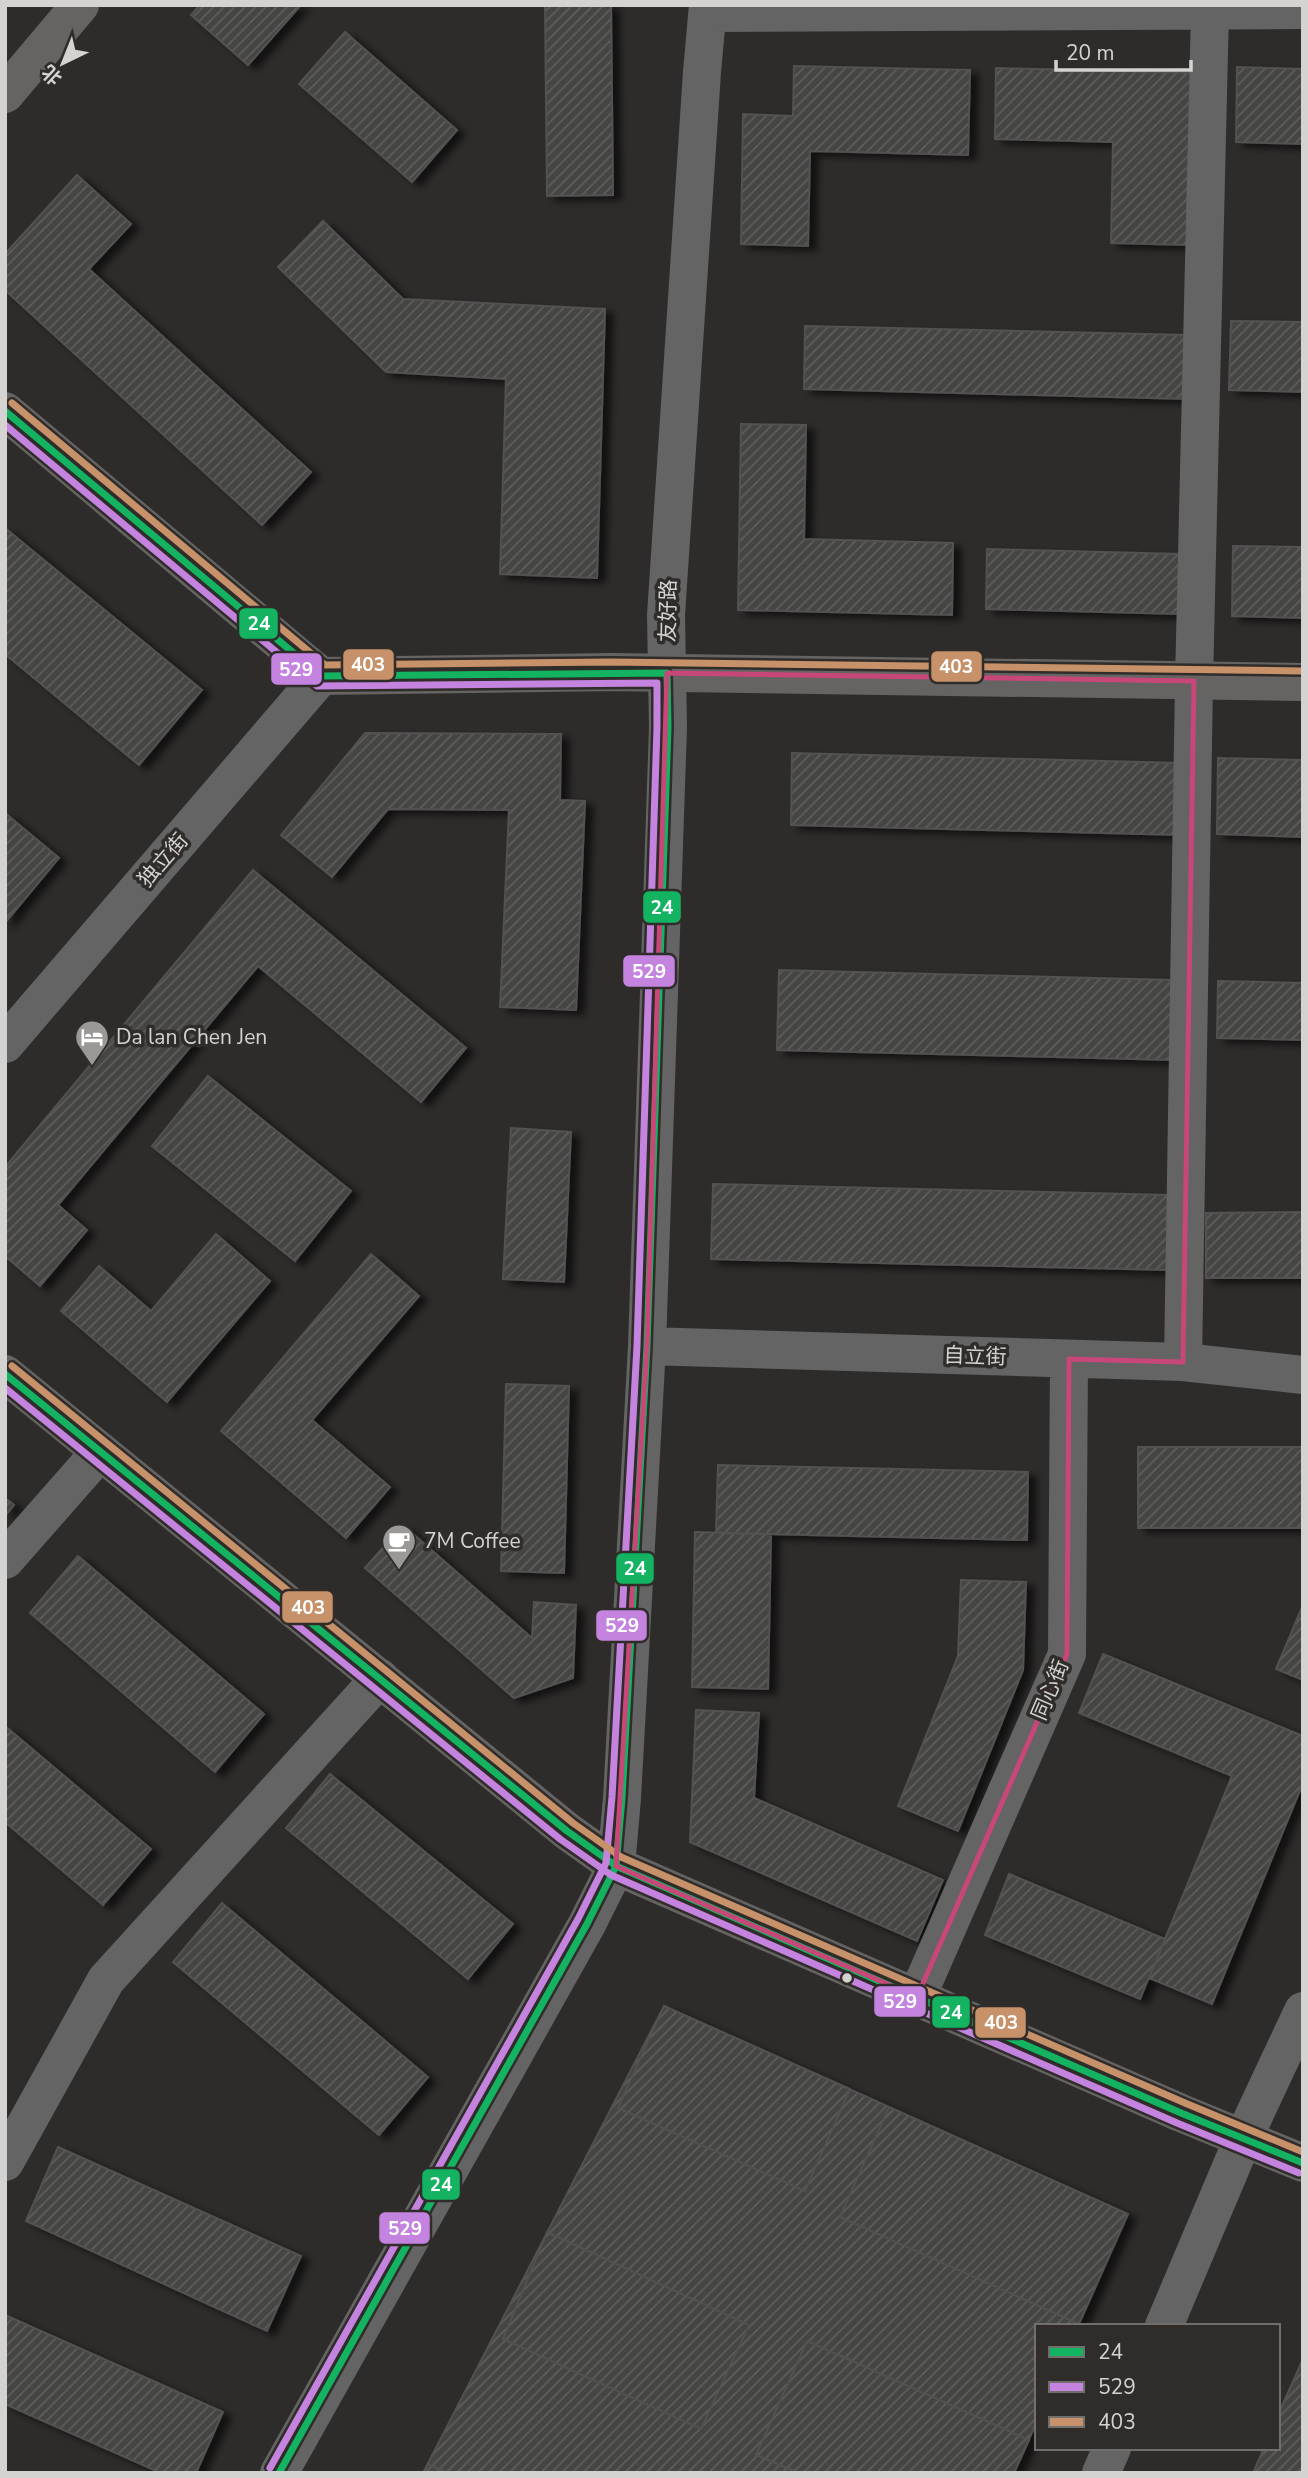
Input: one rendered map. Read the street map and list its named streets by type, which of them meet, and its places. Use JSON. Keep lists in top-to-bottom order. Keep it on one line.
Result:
{"streets":{"street":["友好路","独立街","自立街","同心街"]},"crossings":[["友好路","自立街"],["自立街","同心街"]],"places":{"hotel":["Da lan Chen Jen"],"cafe":["7M Coffee"]},"lines":["transit line 403","transit line 24","transit line 529"],"legend":["24","529","403"],"scale_bar":"20 m","north":"bottom left"}
